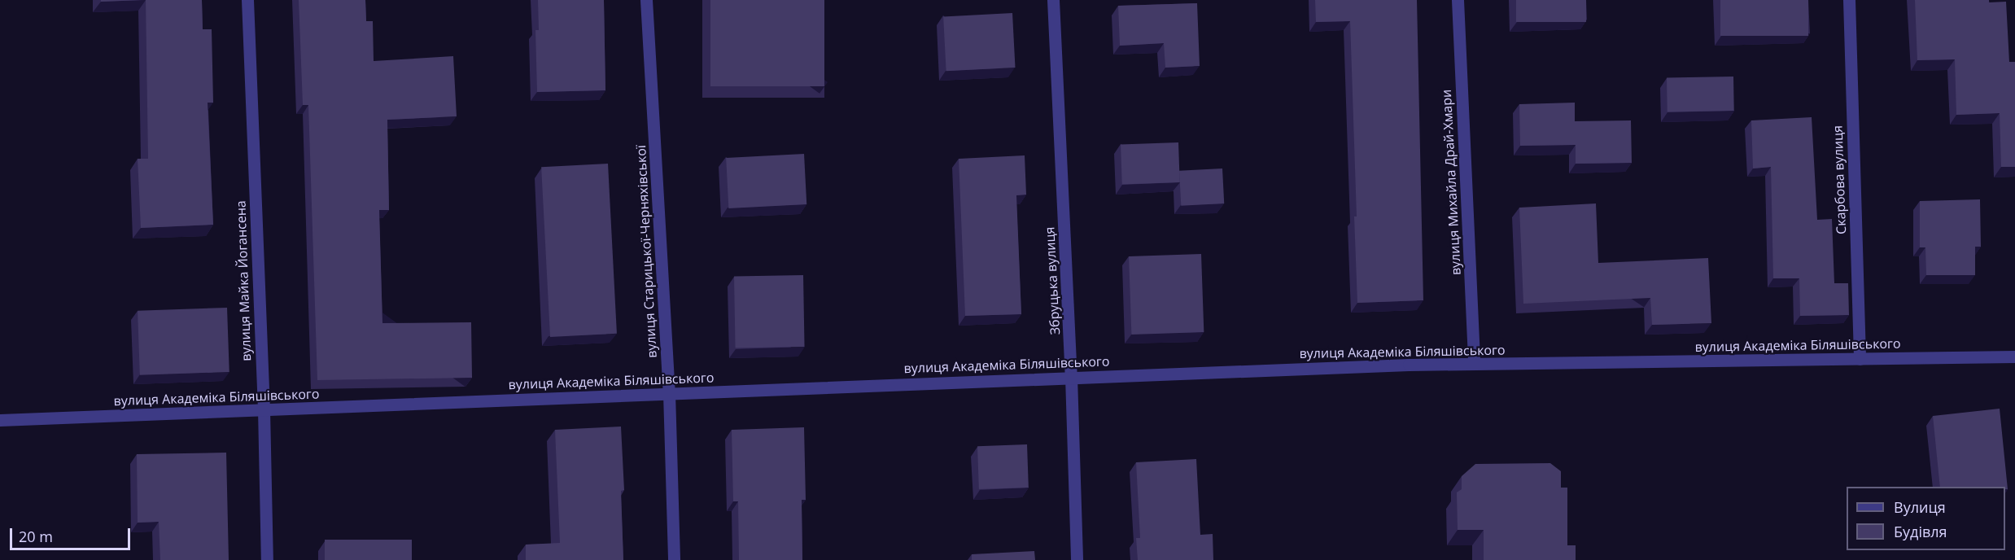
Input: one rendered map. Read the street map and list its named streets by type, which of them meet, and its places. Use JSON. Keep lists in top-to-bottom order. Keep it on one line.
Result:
{"streets":{"street":["Скарбова вулиця","вулиця Михайла Драй-Хмари","вулиця Старицької-Черняхівської","вулиця Майка Йогансена","Збруцька вулиця","вулиця Академіка Біляшівського"]},"crossings":[["Скарбова вулиця","вулиця Академіка Біляшівського"],["вулиця Михайла Драй-Хмари","вулиця Академіка Біляшівського"],["вулиця Старицької-Черняхівської","вулиця Академіка Біляшівського"],["вулиця Майка Йогансена","вулиця Академіка Біляшівського"],["Збруцька вулиця","вулиця Академіка Біляшівського"]],"legend":["Вулиця","Будівля"],"scale_bar":"20 m"}
